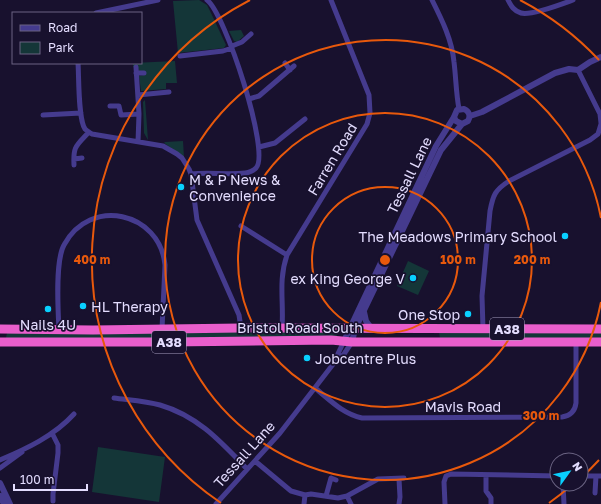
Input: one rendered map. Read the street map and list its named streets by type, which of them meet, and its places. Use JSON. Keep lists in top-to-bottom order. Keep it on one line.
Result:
{"streets":{"highway":["Bristol Road South","A38"],"street":["Farren Road","Tessall Lane","Mavis Road"]},"crossings":[["Farren Road","Bristol Road South"],["Tessall Lane","Bristol Road South"],["Tessall Lane","A38"],["Tessall Lane","Mavis Road"],["Bristol Road South","A38"],["A38","Mavis Road"]],"places":["M & P News & Convenience","The Meadows Primary School","ex King George V","HL Therapy","Nails 4U","One Stop","Jobcentre Plus"],"legend":["Road","Park"],"scale_bar":"100 m","north":"top right","rings":["100 m","200 m","400 m","300 m"]}
